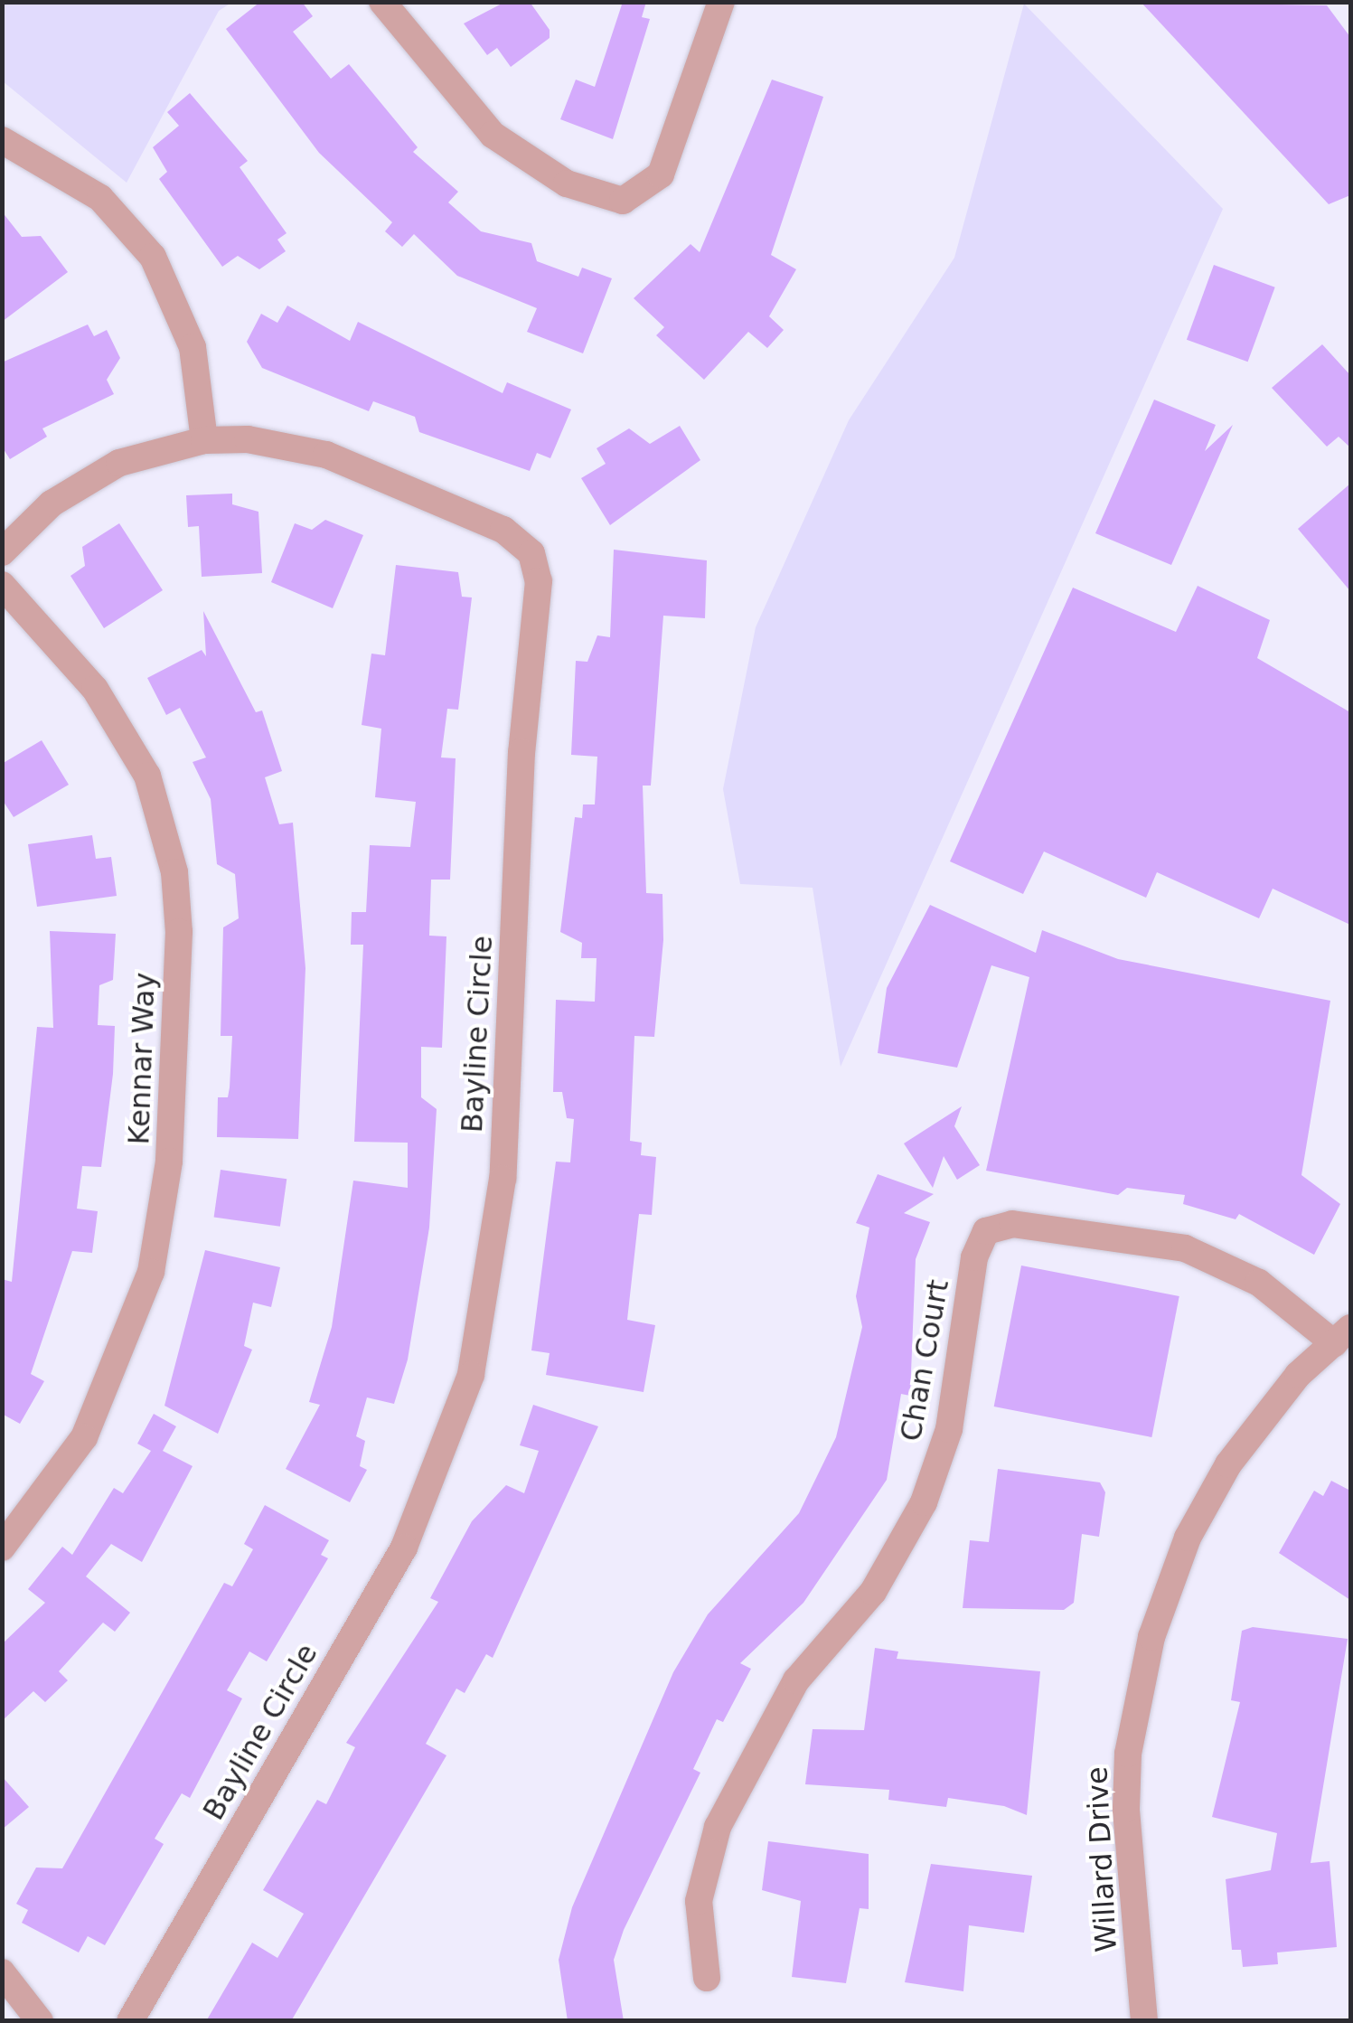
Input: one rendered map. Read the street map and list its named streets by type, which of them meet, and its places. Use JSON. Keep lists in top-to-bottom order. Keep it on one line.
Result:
{"streets":{"street":["Bayline Circle","Kennar Way","Chan Court","Willard Drive"]},"crossings":[["Chan Court","Willard Drive"]]}
